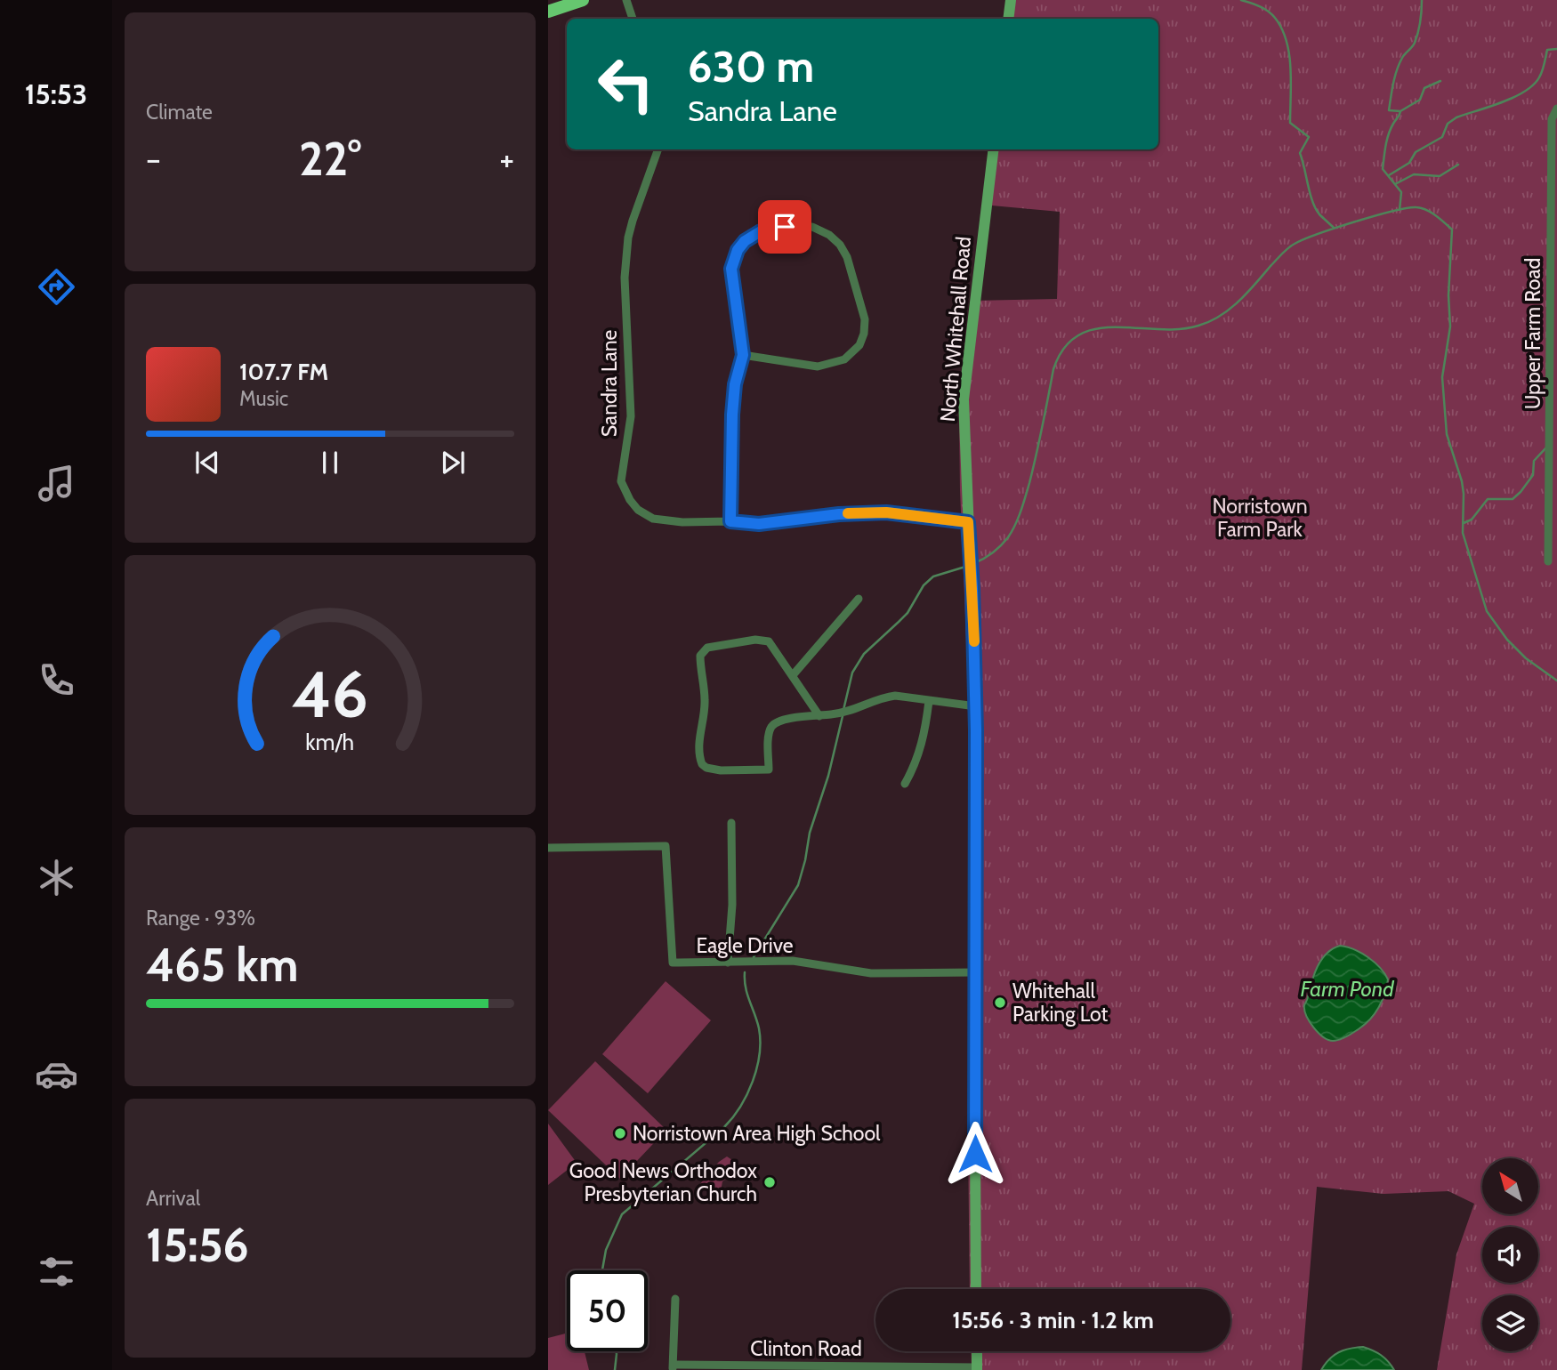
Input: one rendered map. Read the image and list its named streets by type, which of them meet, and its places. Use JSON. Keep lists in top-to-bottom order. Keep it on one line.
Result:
{"streets":{"main road":["North Whitehall Road"],"street":["Upper Farm Road","Sandra Lane","Eagle Drive","Clinton Road"]},"crossings":[["North Whitehall Road","Sandra Lane"],["North Whitehall Road","Eagle Drive"]],"water":["Farm Pond"],"parks":["Norristown Farm Park"],"places":["Whitehall Parking Lot","Norristown Area High School","Good News Orthodox Presbyterian Church"],"north":"top left","page":{"tabs":"15:53","tile":["Climate",["Range · 93%","465 km"],["Arrival","15:56"]],"turn":["630 m","Sandra Lane"],"heat":["−","22°","+"],"song":["107.7 FM","Music"],"limit":"50","trip":"15:56 · 3 min · 1.2 km","gauge":["46","km/h"]}}
